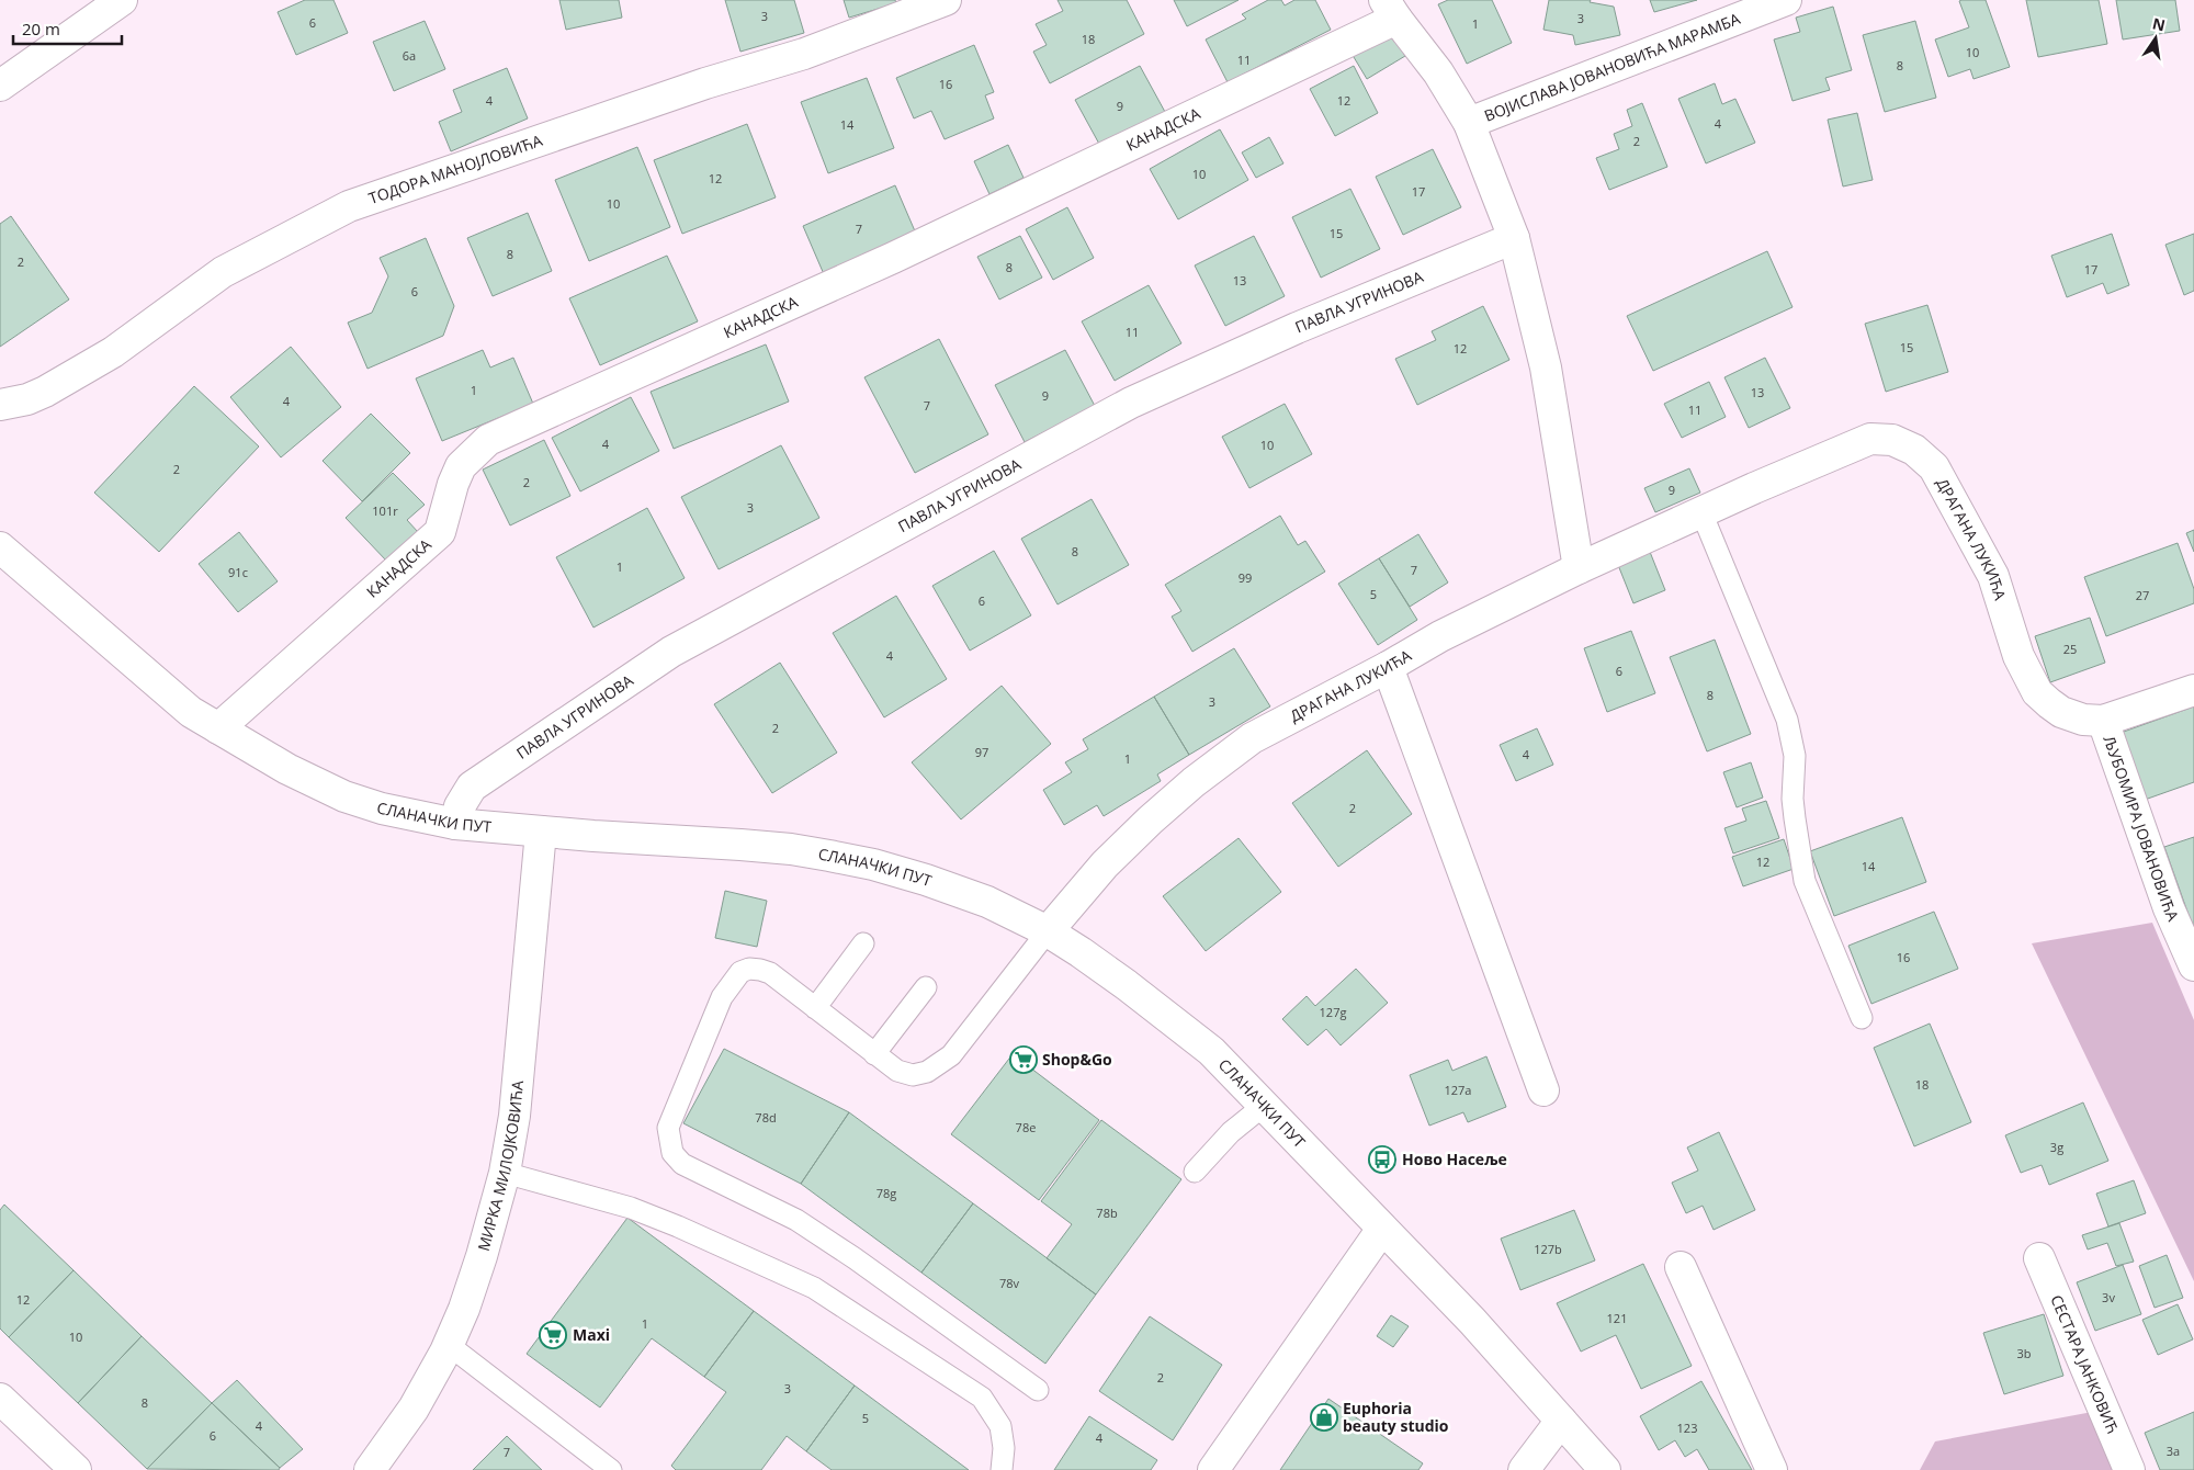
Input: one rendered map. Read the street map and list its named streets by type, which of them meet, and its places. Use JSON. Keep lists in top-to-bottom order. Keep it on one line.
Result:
{"streets":{"street":["ВОЈИСЛАВА ЈОВАНОВИЋА МАРАМБА","КАНАДСКА","ТОДОРА МАНОЈЛОВИЋА","ПАВЛА УГРИНОВА","ДРАГАНА ЛУКИЋА","СЛАНАЧКИ ПУТ","ЉУБОМИРА ЈОВАНОВИЋА","МИРКА МИЛОЈКОВИЋА","СЕСТАРА ЈАНКОВИЋ"]},"crossings":[["КАНАДСКА","СЛАНАЧКИ ПУТ"],["ПАВЛА УГРИНОВА","СЛАНАЧКИ ПУТ"],["ДРАГАНА ЛУКИЋА","СЛАНАЧКИ ПУТ"],["ДРАГАНА ЛУКИЋА","ЉУБОМИРА ЈОВАНОВИЋА"],["СЛАНАЧКИ ПУТ","МИРКА МИЛОЈКОВИЋА"]],"places":{"supermarket":["Shop&Go","Maxi"],"bus stop":["Ново Насеље"],"shop":["Euphoria beauty studio"]},"house_numbers":["3","3","6","1","18","10","6a","11","8","16","4","12","9","4","14","2","10","12","17","10","7","15","8","2","8","17","13","6","11","15","12","1","13","9","4","7","11","4","10","2","2","9","3","101r","8","1","7","91c","99","5","27","6","25","4","6","8","3","2","97","4","1","2","12","14","16","127g","18","127a","78d","78e","3g","78g","78b","127b","78v","3v","12","121","1","10","3b","2","3","8","5","4","123","6","4","3a","7"],"scale_bar":"20 m","north":"top"}
